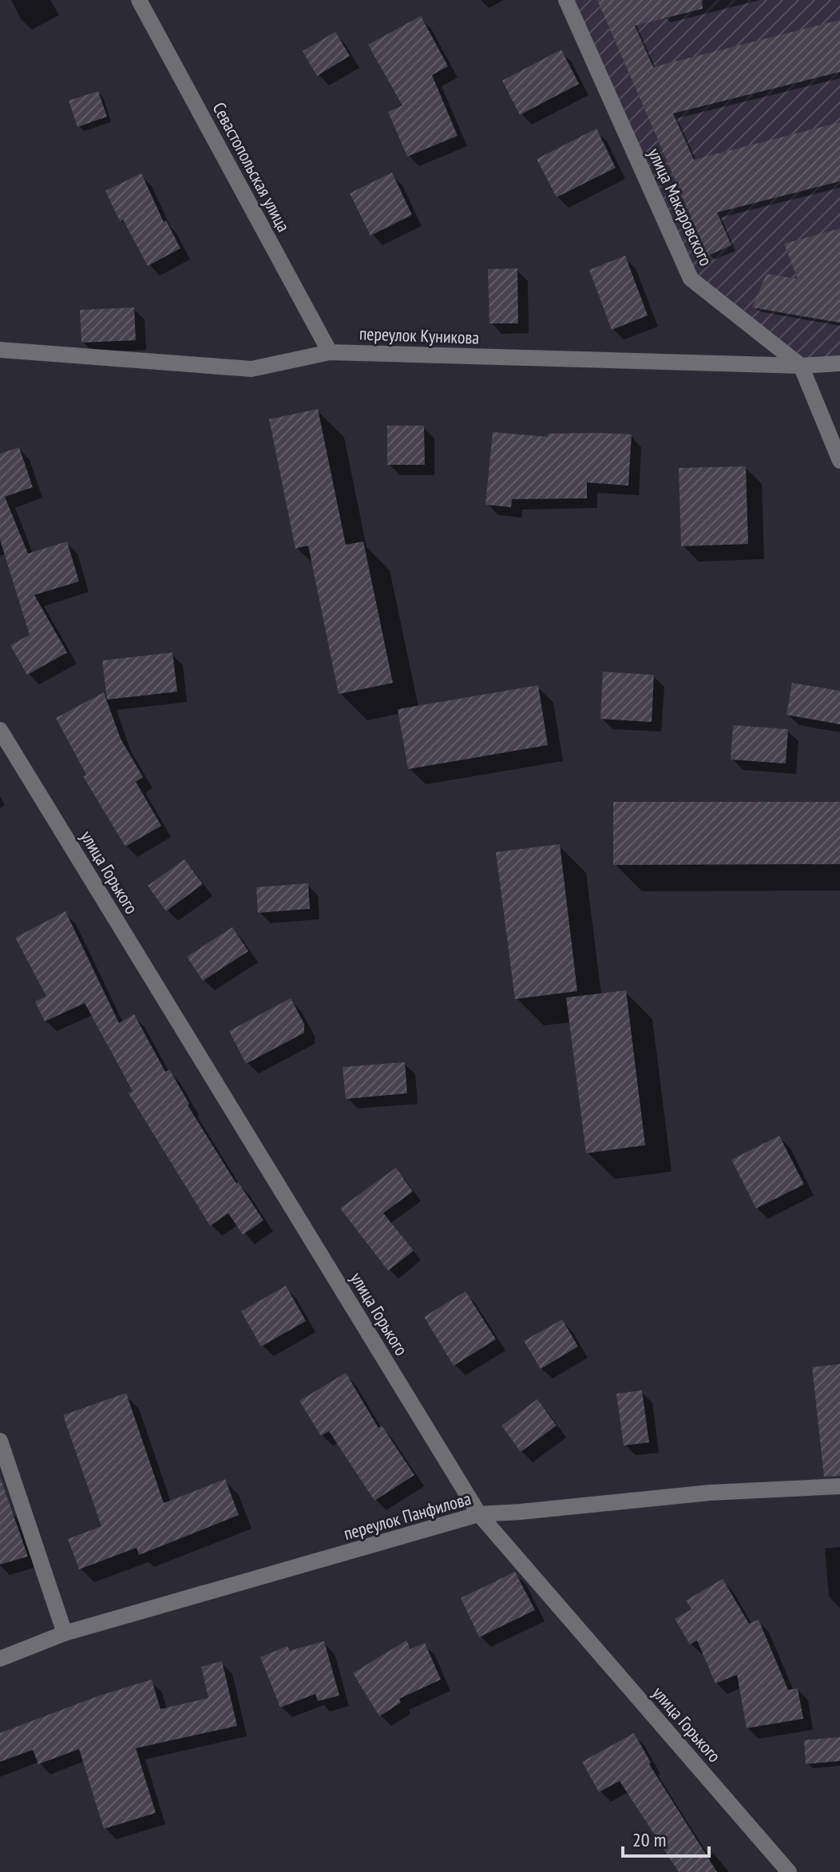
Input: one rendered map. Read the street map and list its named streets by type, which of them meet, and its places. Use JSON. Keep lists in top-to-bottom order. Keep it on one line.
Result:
{"streets":{"street":["Севастопольская улица","улица Макаровского","переулок Куникова","улица Горького","переулок Панфилова"]},"crossings":[["Севастопольская улица","переулок Куникова"],["улица Макаровского","переулок Куникова"],["улица Горького","переулок Панфилова"]],"scale_bar":"20 m"}
